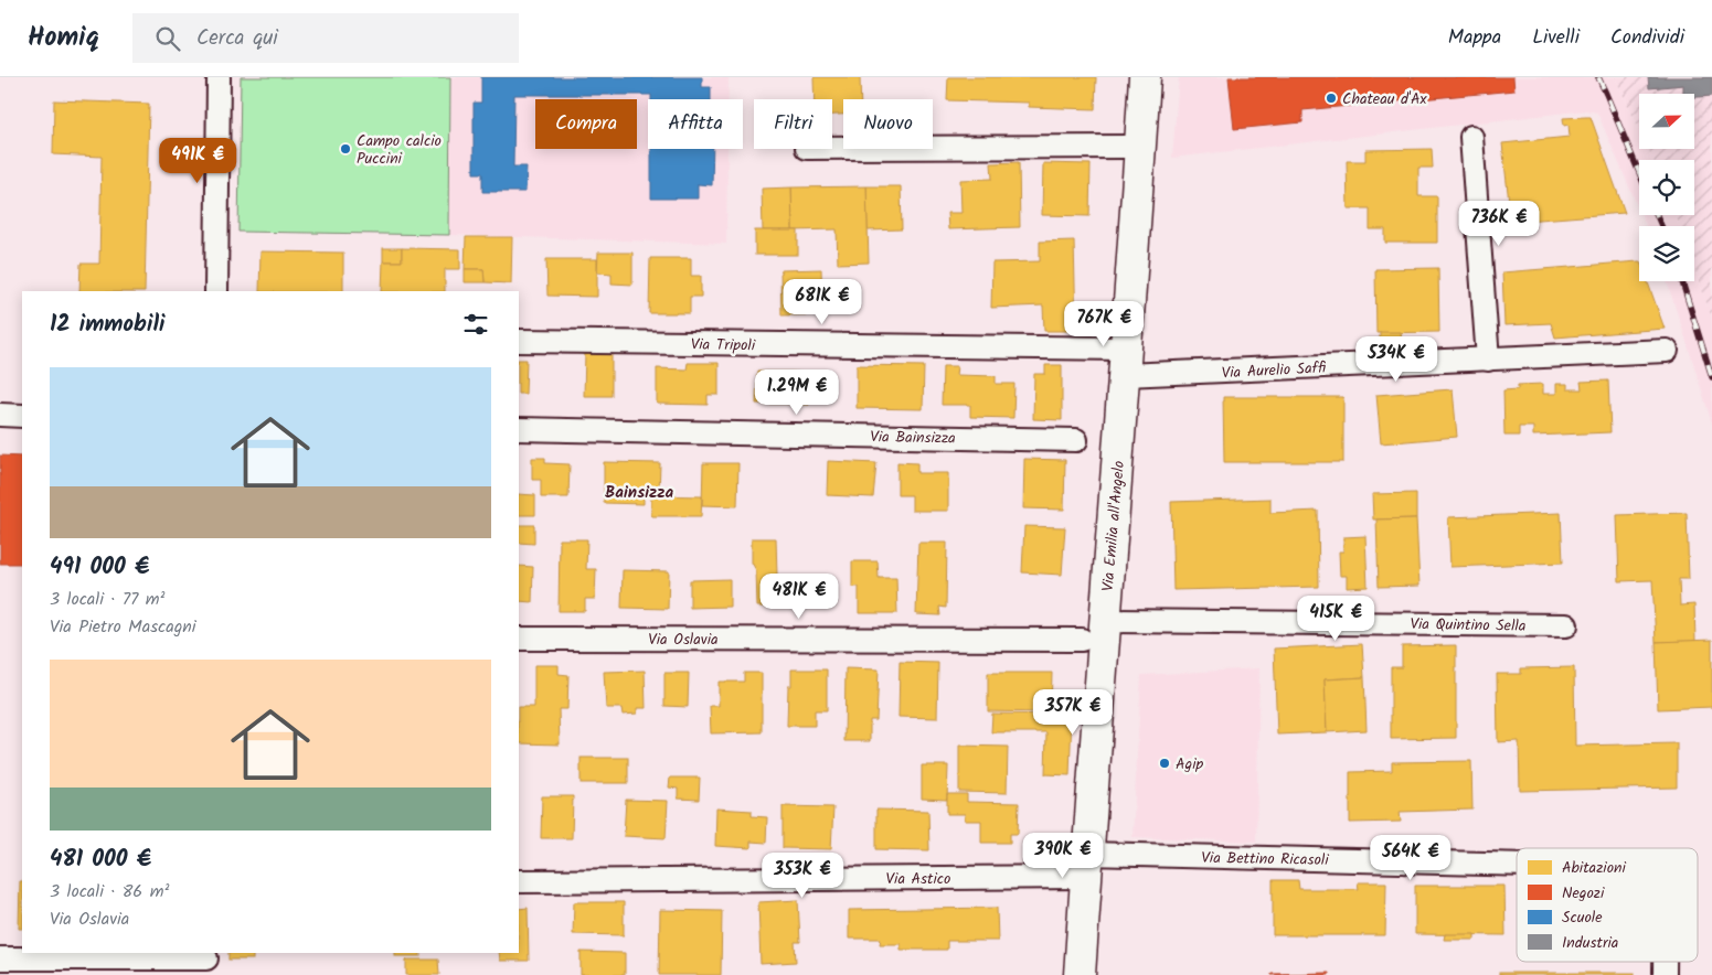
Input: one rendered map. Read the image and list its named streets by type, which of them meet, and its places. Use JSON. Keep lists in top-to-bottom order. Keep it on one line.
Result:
{"streets":{"main road":["Via Emilia all'Angelo"],"street":["Via Tripoli","Via Aurelio Saffi","Via Bainsizza","Via Quintino Sella","Via Oslavia","Via Bettino Ricasoli","Via Astico"]},"crossings":[["Via Tripoli","Via Aurelio Saffi"],["Via Tripoli","Via Emilia all'Angelo"],["Via Aurelio Saffi","Via Emilia all'Angelo"],["Via Emilia all'Angelo","Via Quintino Sella"],["Via Emilia all'Angelo","Via Bettino Ricasoli"],["Via Emilia all'Angelo","Via Astico"],["Via Bettino Ricasoli","Via Astico"]],"districts":["Bainsizza"],"places":["Chateau d'Ax","Campo calcio Puccini","Agip"],"legend":["Abitazioni","Negozi","Scuole","Industria"],"north":"right","page":{"header":"Homiq","search":"Cerca qui","nav":["Mappa","Livelli","Condividi"],"chip":["Compra","Affitta","Filtri","Nuovo"],"price":["491K €","736K €","681K €","767K €","534K €","1.29M €","481K €","415K €","357K €","390K €","564K €","353K €"],"heading":"12 immobili","list":[{"name":"491 000 €","note":"3 locali · 77 m² · Via Pietro Mascagni"},{"name":"481 000 €","note":"3 locali · 86 m² · Via Oslavia"}]}}
